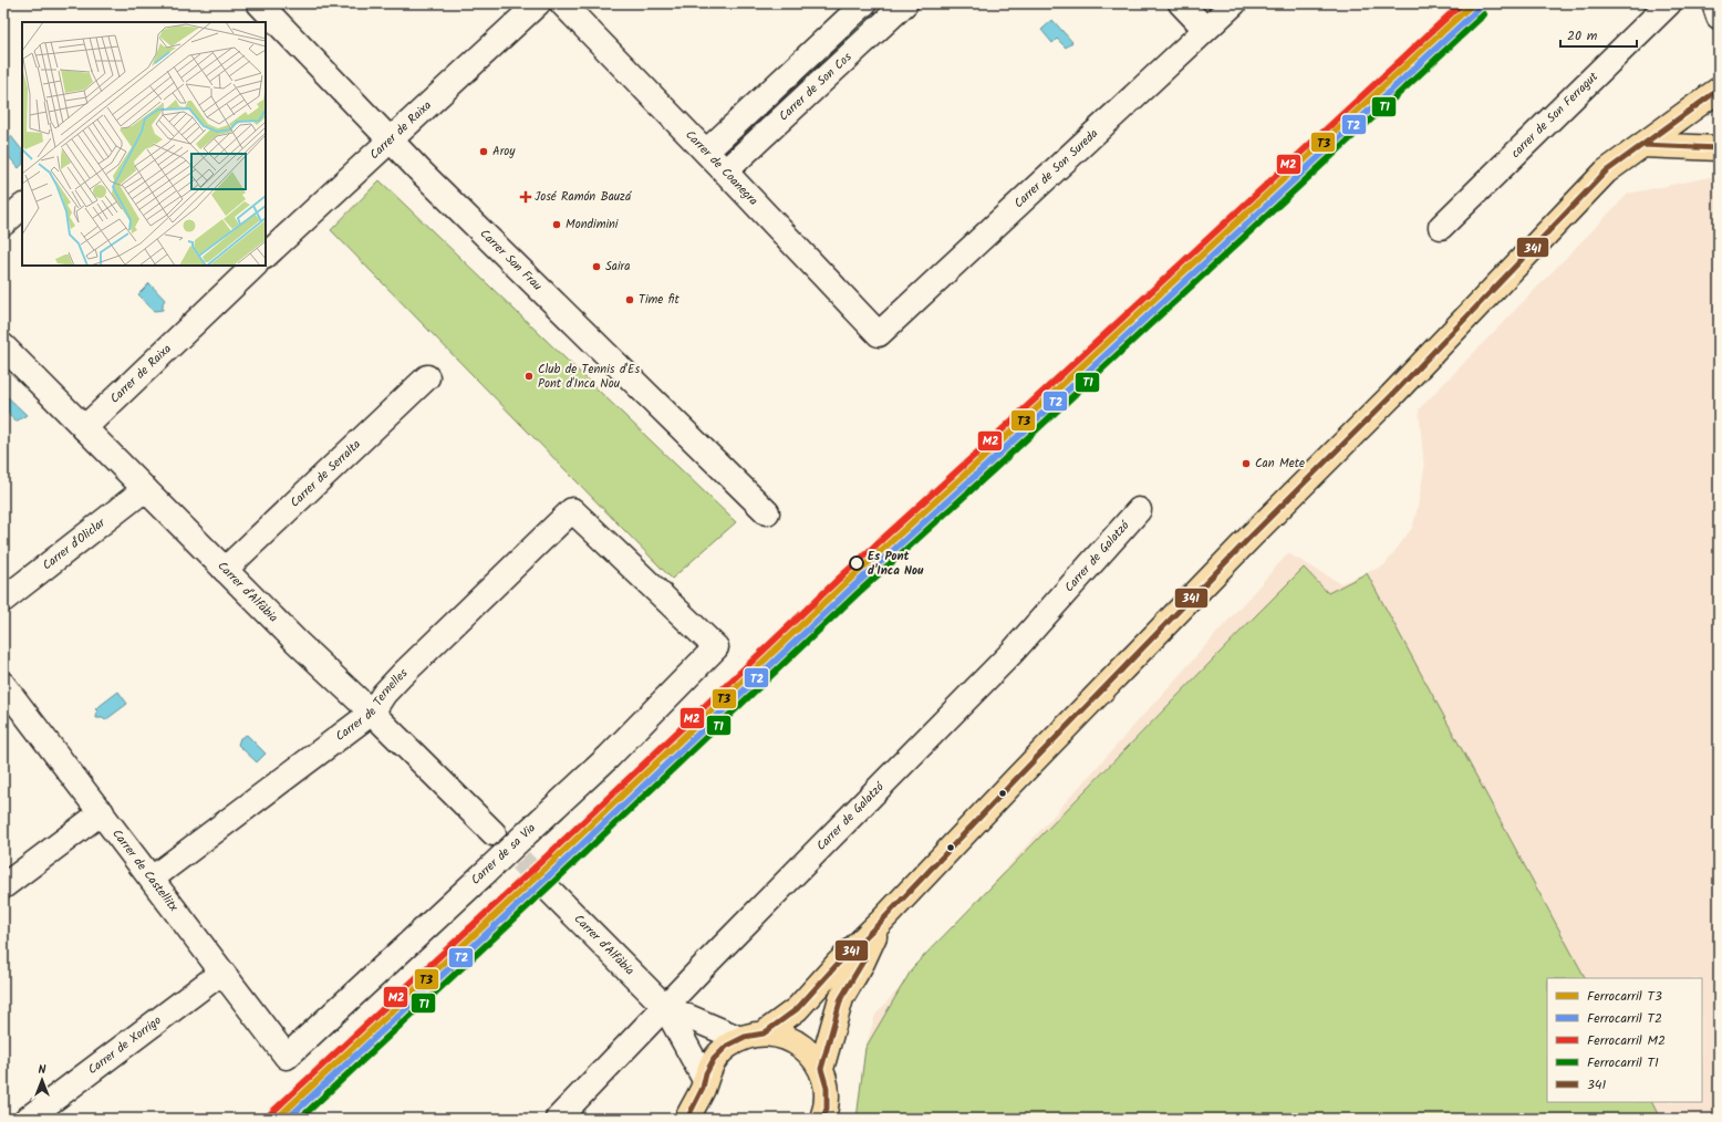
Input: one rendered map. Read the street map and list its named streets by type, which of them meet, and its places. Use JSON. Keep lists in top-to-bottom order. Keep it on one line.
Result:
{"streets":{"street":["Carrer de Son Cos","carrer de Son Ferragut","Carrer de Raixa","Carrer de Coanegra","Carrer de Son Sureda","Carrer Son Frau","Carrer de Serralta","Carrer d'Oliclar","Carrer de Galatzó","Carrer d'Alfàbia","Carrer de Ternelles","Carrer de sa Via","Carrer de Castellitx","Carrer de Xorrigo"]},"crossings":[["Carrer de Son Cos","Carrer de Coanegra"],["Carrer de Raixa","Carrer Son Frau"],["Carrer de Raixa","Carrer d'Alfàbia"],["Carrer de Coanegra","Carrer de Son Sureda"],["Carrer de Serralta","Carrer d'Alfàbia"],["Carrer d'Oliclar","Carrer d'Alfàbia"],["Carrer de Galatzó","Carrer d'Alfàbia"],["Carrer d'Alfàbia","Carrer de Ternelles"],["Carrer de Ternelles","Carrer de sa Via"],["Carrer de Ternelles","Carrer de Castellitx"],["Carrer de sa Via","Carrer de Castellitx"],["Carrer de Castellitx","Carrer de Xorrigo"]],"places":{"other":["Aroy","Mondimini","Saira","Time fit","Club de Tennis d'Es Pont d'Inca Nou","Can Mete","Es Pont d'Inca Nou"],"health":["José Ramón Bauzá"]},"lines":["rail line T3","rail line M2","rail line T2","rail line T1","transit line 341"],"legend":["Ferrocarril T3","Ferrocarril T2","Ferrocarril M2","Ferrocarril T1","341"],"scale_bar":"20 m","north":"top"}
